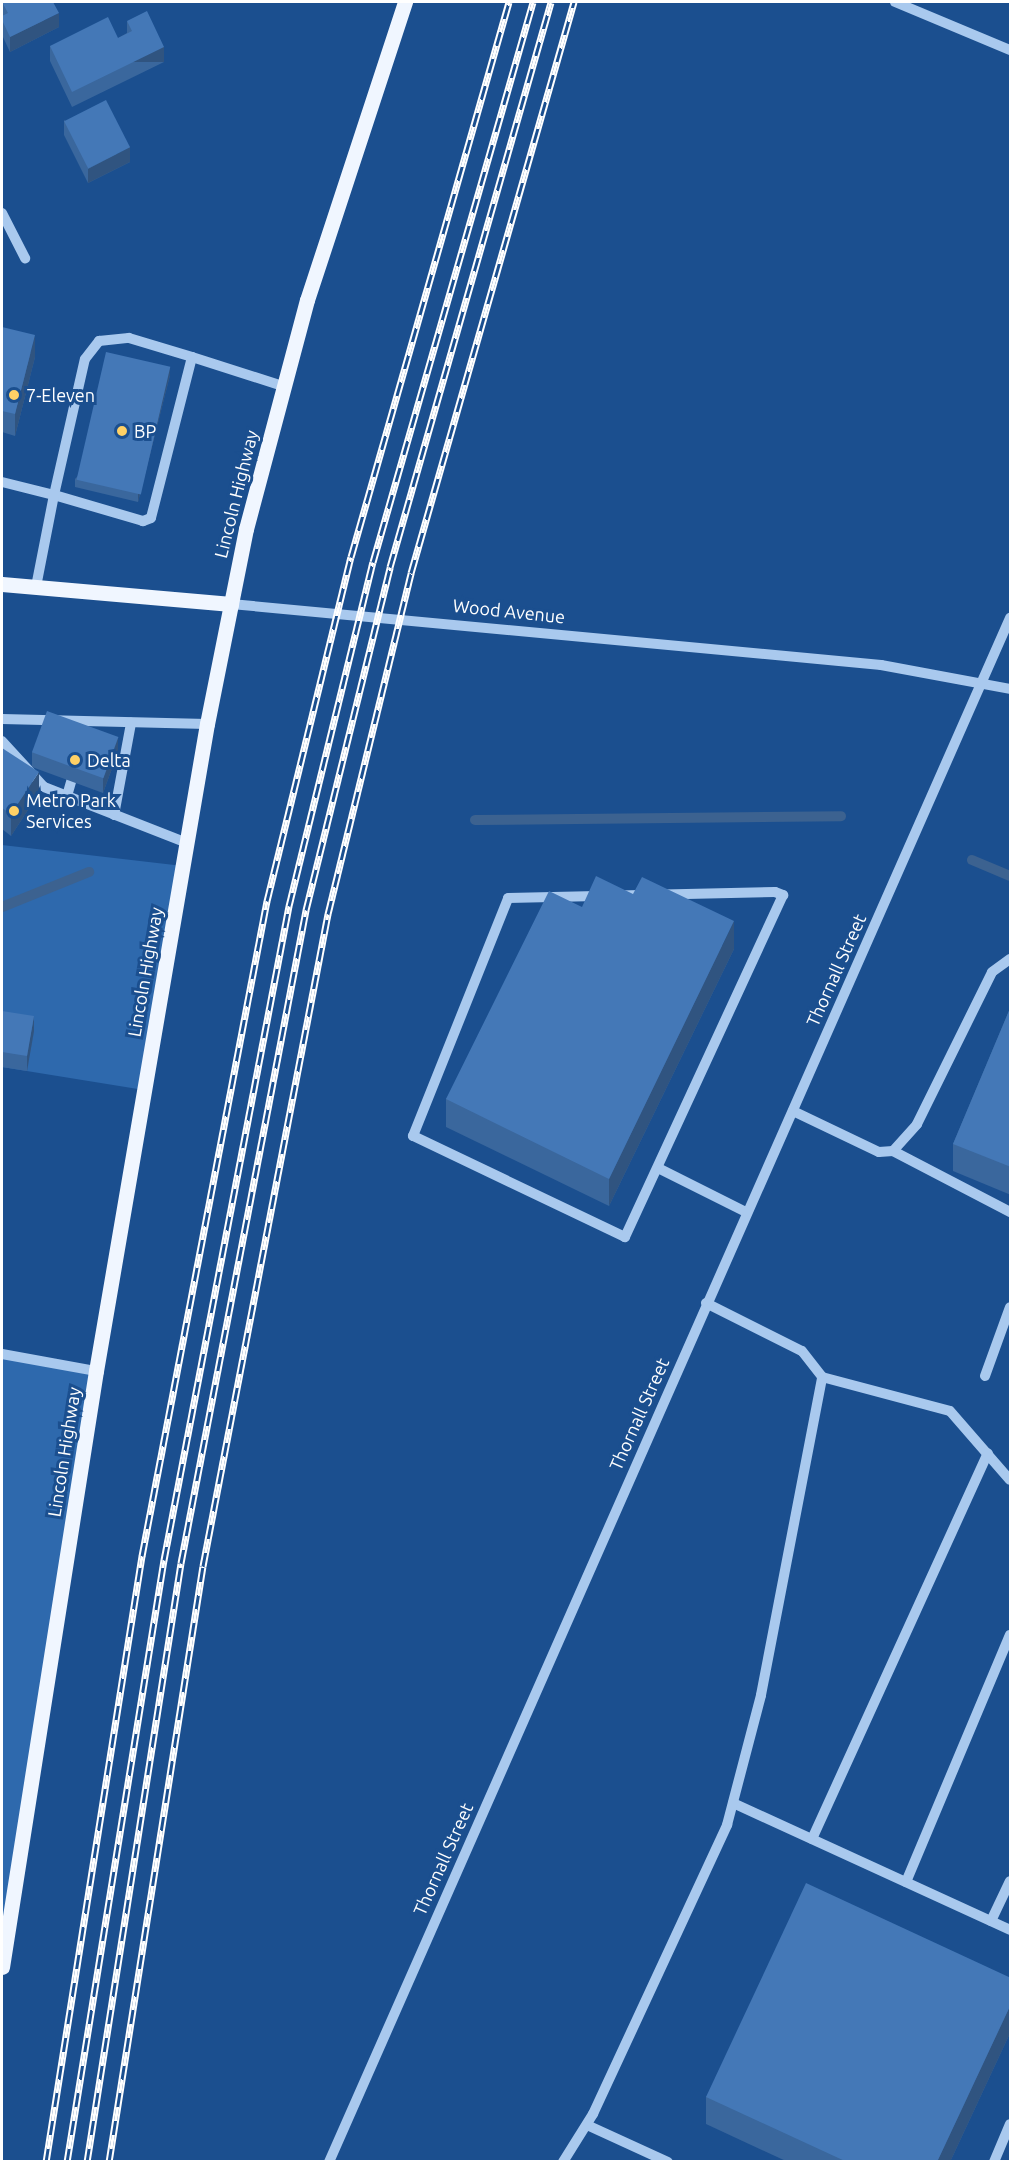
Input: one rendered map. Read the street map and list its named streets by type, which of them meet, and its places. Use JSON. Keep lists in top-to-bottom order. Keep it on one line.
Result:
{"streets":{"main road":["Lincoln Highway","Wood Avenue"],"street":["Thornall Street"]},"crossings":[["Lincoln Highway","Wood Avenue"],["Wood Avenue","Thornall Street"]],"places":["7-Eleven","BP","Delta","Metro Park Services"]}
